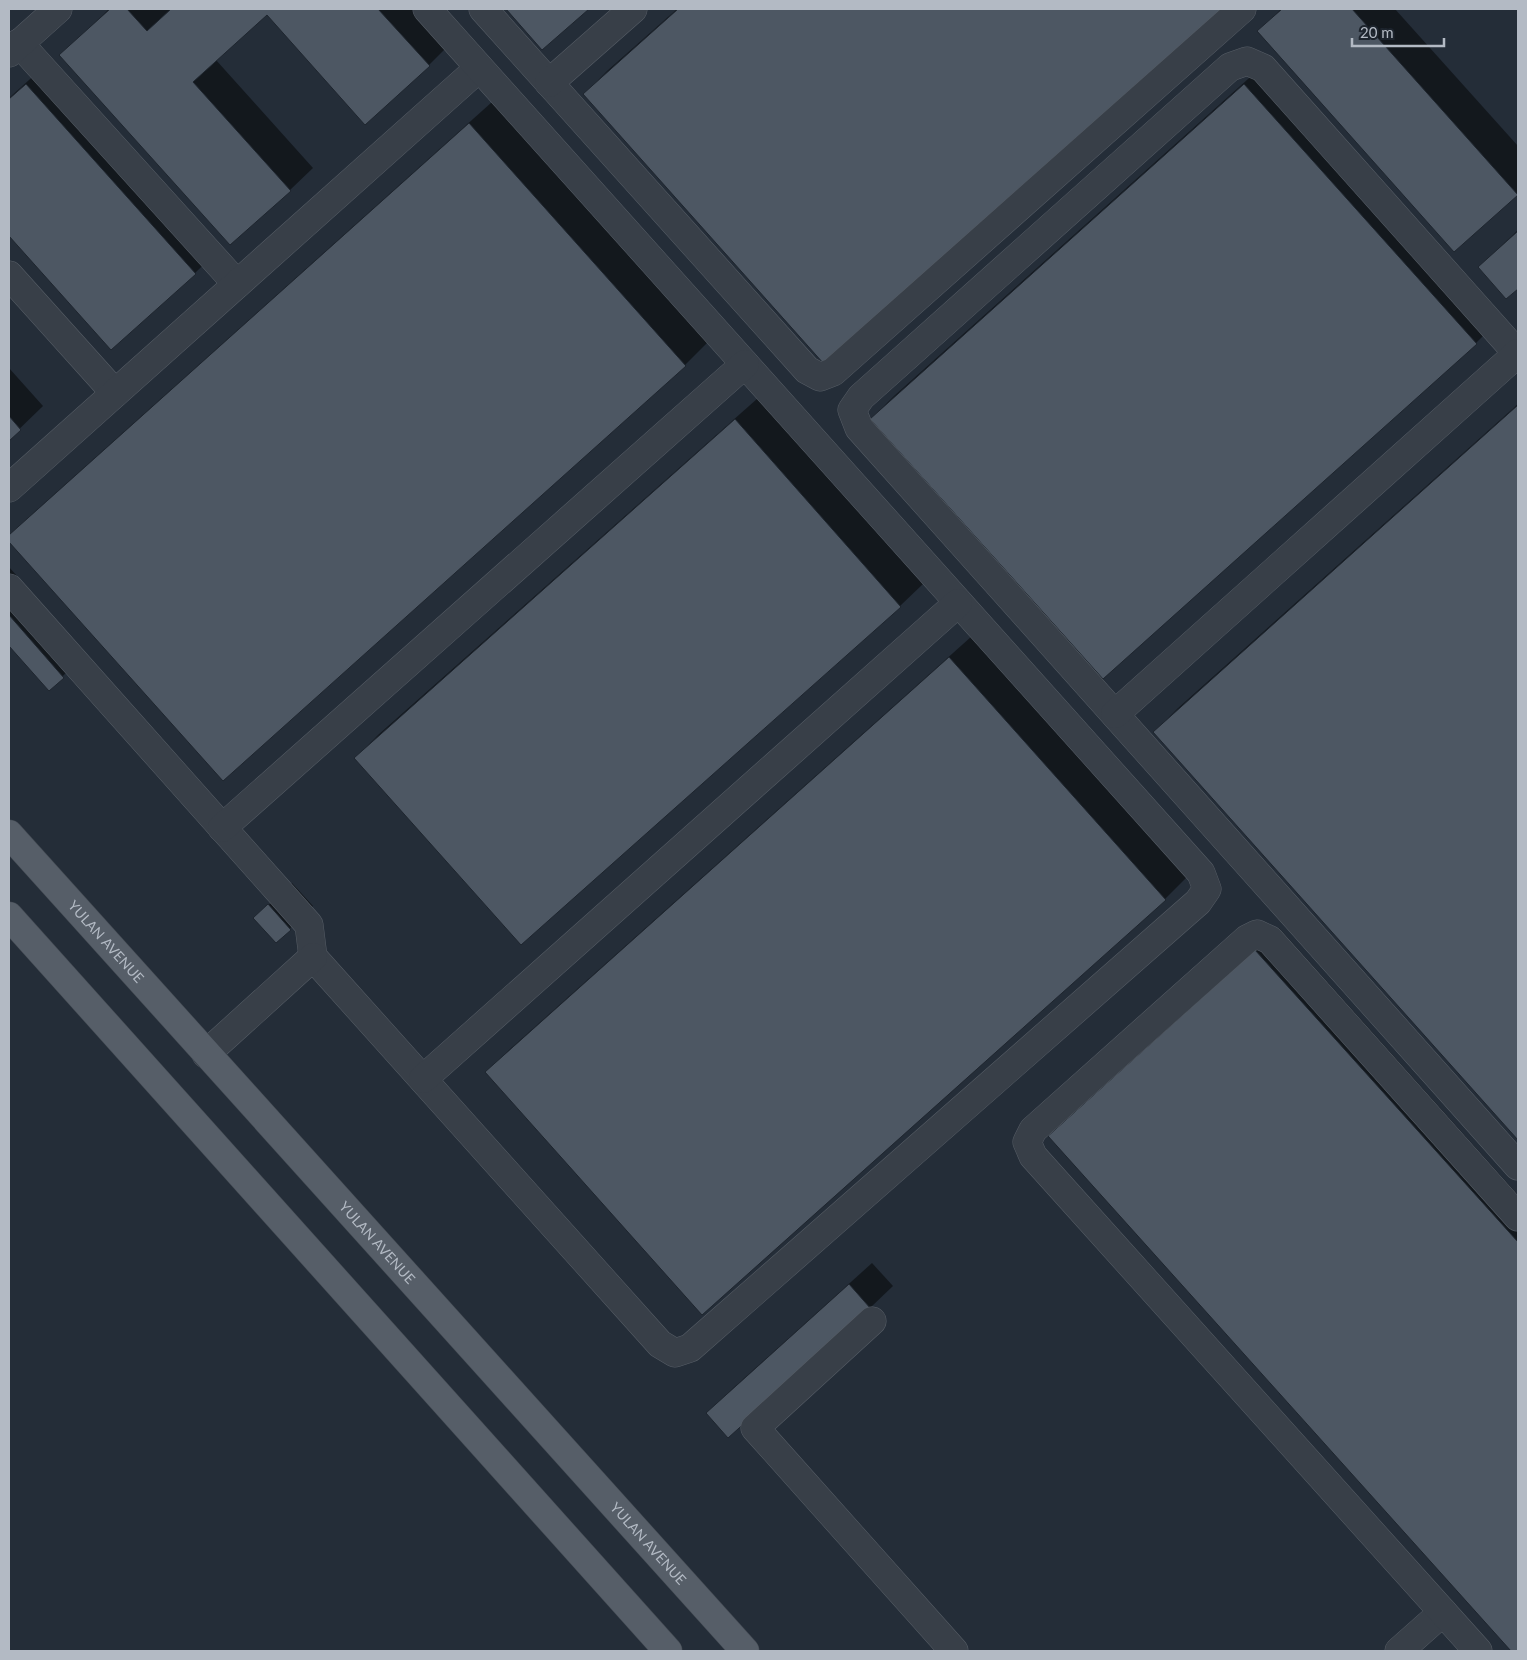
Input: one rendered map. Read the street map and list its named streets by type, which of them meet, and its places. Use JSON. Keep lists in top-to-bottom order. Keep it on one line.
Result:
{"streets":{"main road":["YULAN AVENUE"]},"scale_bar":"20 m"}
